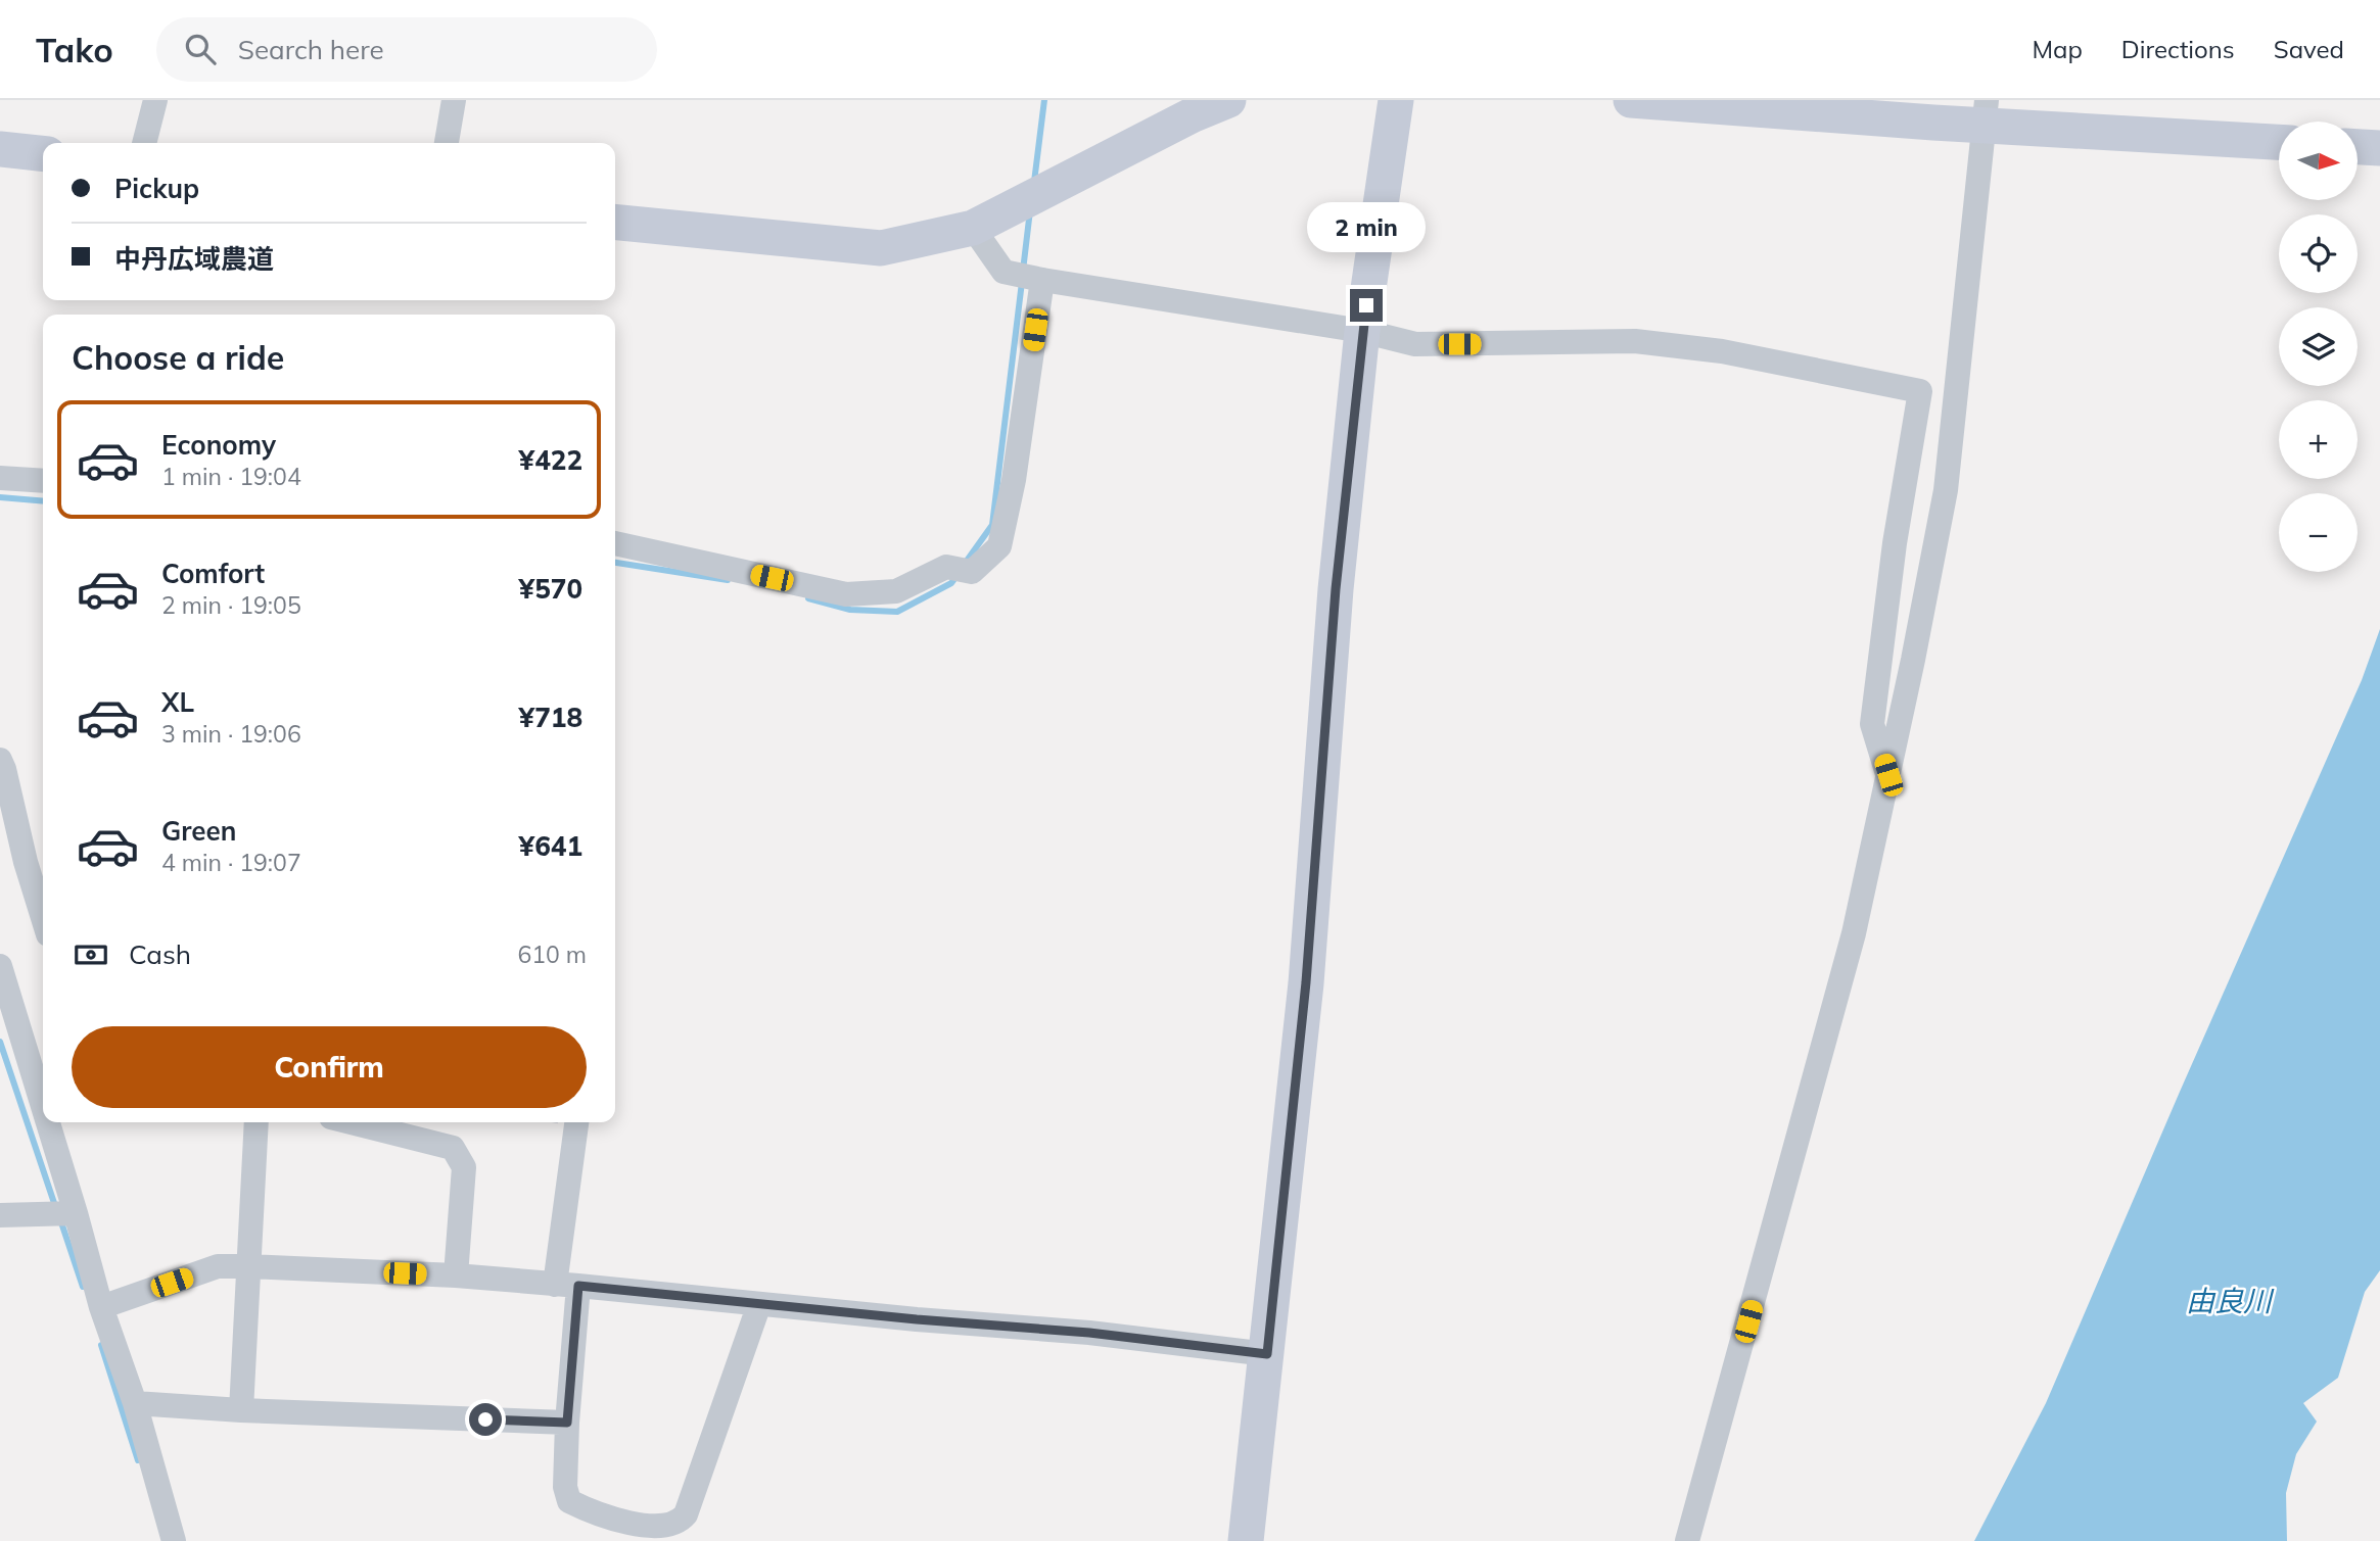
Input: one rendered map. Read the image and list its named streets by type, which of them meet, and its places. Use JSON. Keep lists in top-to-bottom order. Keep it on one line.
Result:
{"water":["由良川"],"north":"right","page":{"header":"Tako","search":"Search here","nav":["Map","Directions","Saved"],"map_buttons":["+","−"],"banner":["Pickup","中丹広域農道"],"bubble":"2 min","heading":"Choose a ride","list":[{"name":"Economy","note":"1 min · 19:04","value":"¥422"},{"name":"Comfort","note":"2 min · 19:05","value":"¥570"},{"name":"XL","note":"3 min · 19:06","value":"¥718"},{"name":"Green","note":"4 min · 19:07","value":"¥641"}],"pay":["Cash","610 m"],"buttons":"Confirm"}}
